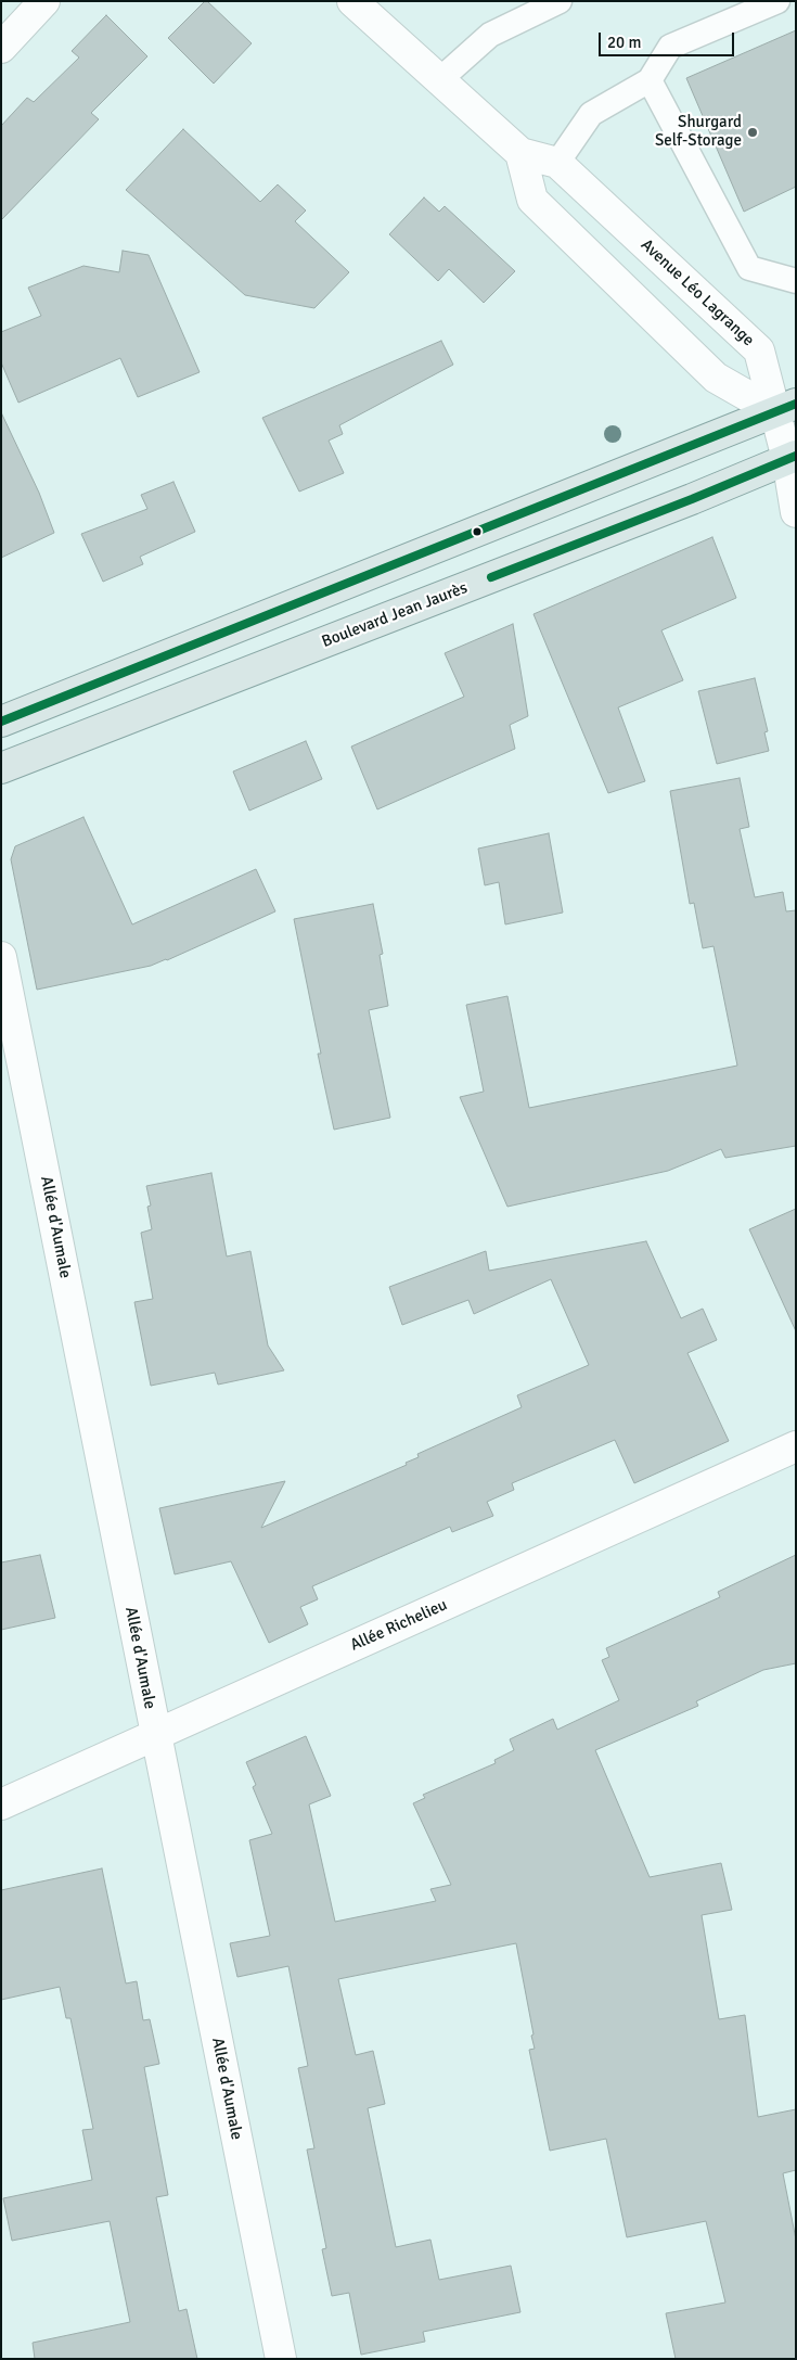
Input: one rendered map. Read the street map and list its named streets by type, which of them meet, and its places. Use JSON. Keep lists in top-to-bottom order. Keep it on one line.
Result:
{"streets":{"main road":["Boulevard Jean Jaurès"],"street":["Avenue Léo Lagrange","Allée d'Aumale","Allée Richelieu"]},"crossings":[["Avenue Léo Lagrange","Boulevard Jean Jaurès"],["Allée d'Aumale","Allée Richelieu"]],"places":["Shurgard Self-Storage"],"scale_bar":"20 m"}
